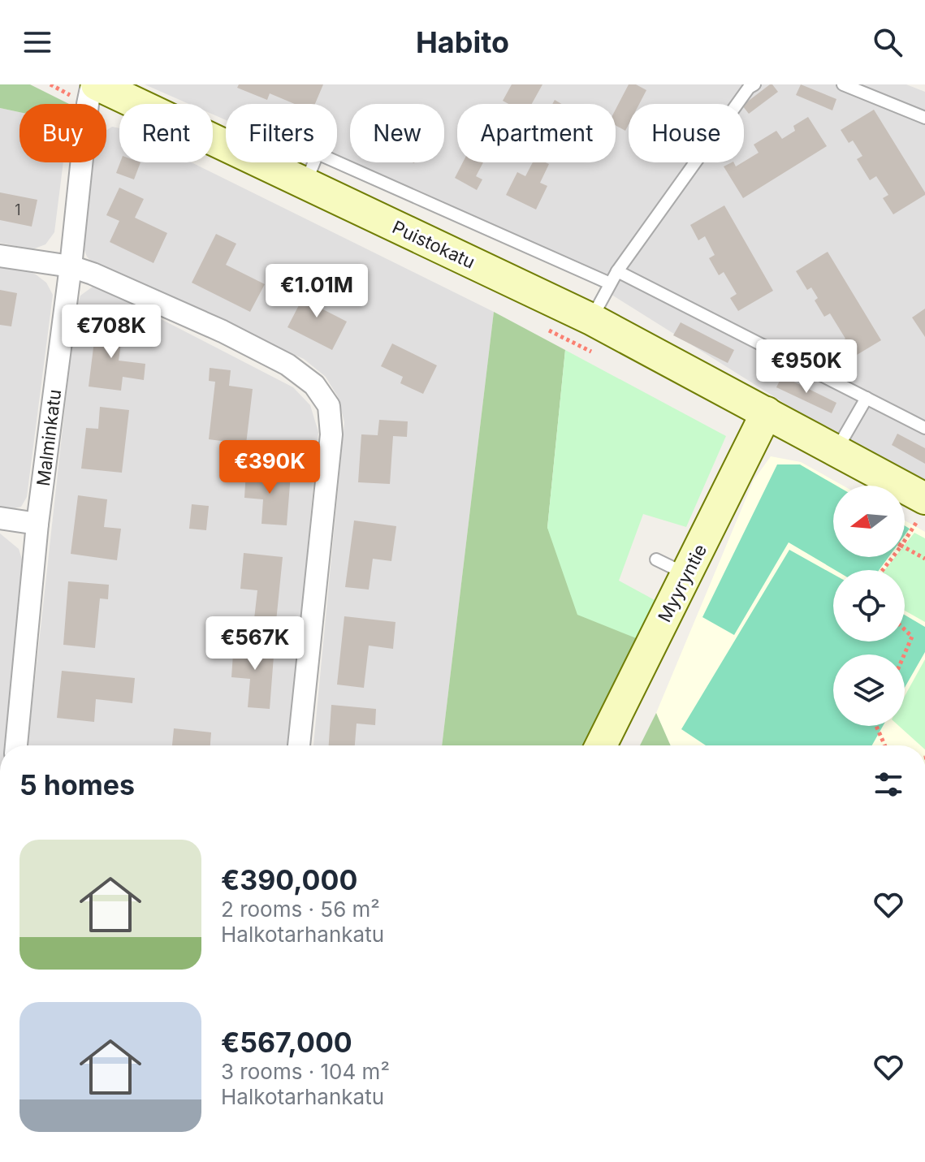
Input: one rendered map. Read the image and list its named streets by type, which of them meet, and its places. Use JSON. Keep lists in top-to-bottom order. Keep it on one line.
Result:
{"streets":{"street":["Puistokatu","Malminkatu","Myyryntie"]},"crossings":[["Puistokatu","Malminkatu"],["Puistokatu","Myyryntie"]],"house_numbers":["1"],"north":"left","page":{"header":"Habito","chip":["Buy","Rent","Filters","New","Apartment","House"],"price":["€1.01M","€708K","€950K","€390K","€567K"],"heading":"5 homes","list":[{"name":"€390,000","note":"2 rooms · 56 m² · Halkotarhankatu"},{"name":"€567,000","note":"3 rooms · 104 m² · Halkotarhankatu"}]}}
